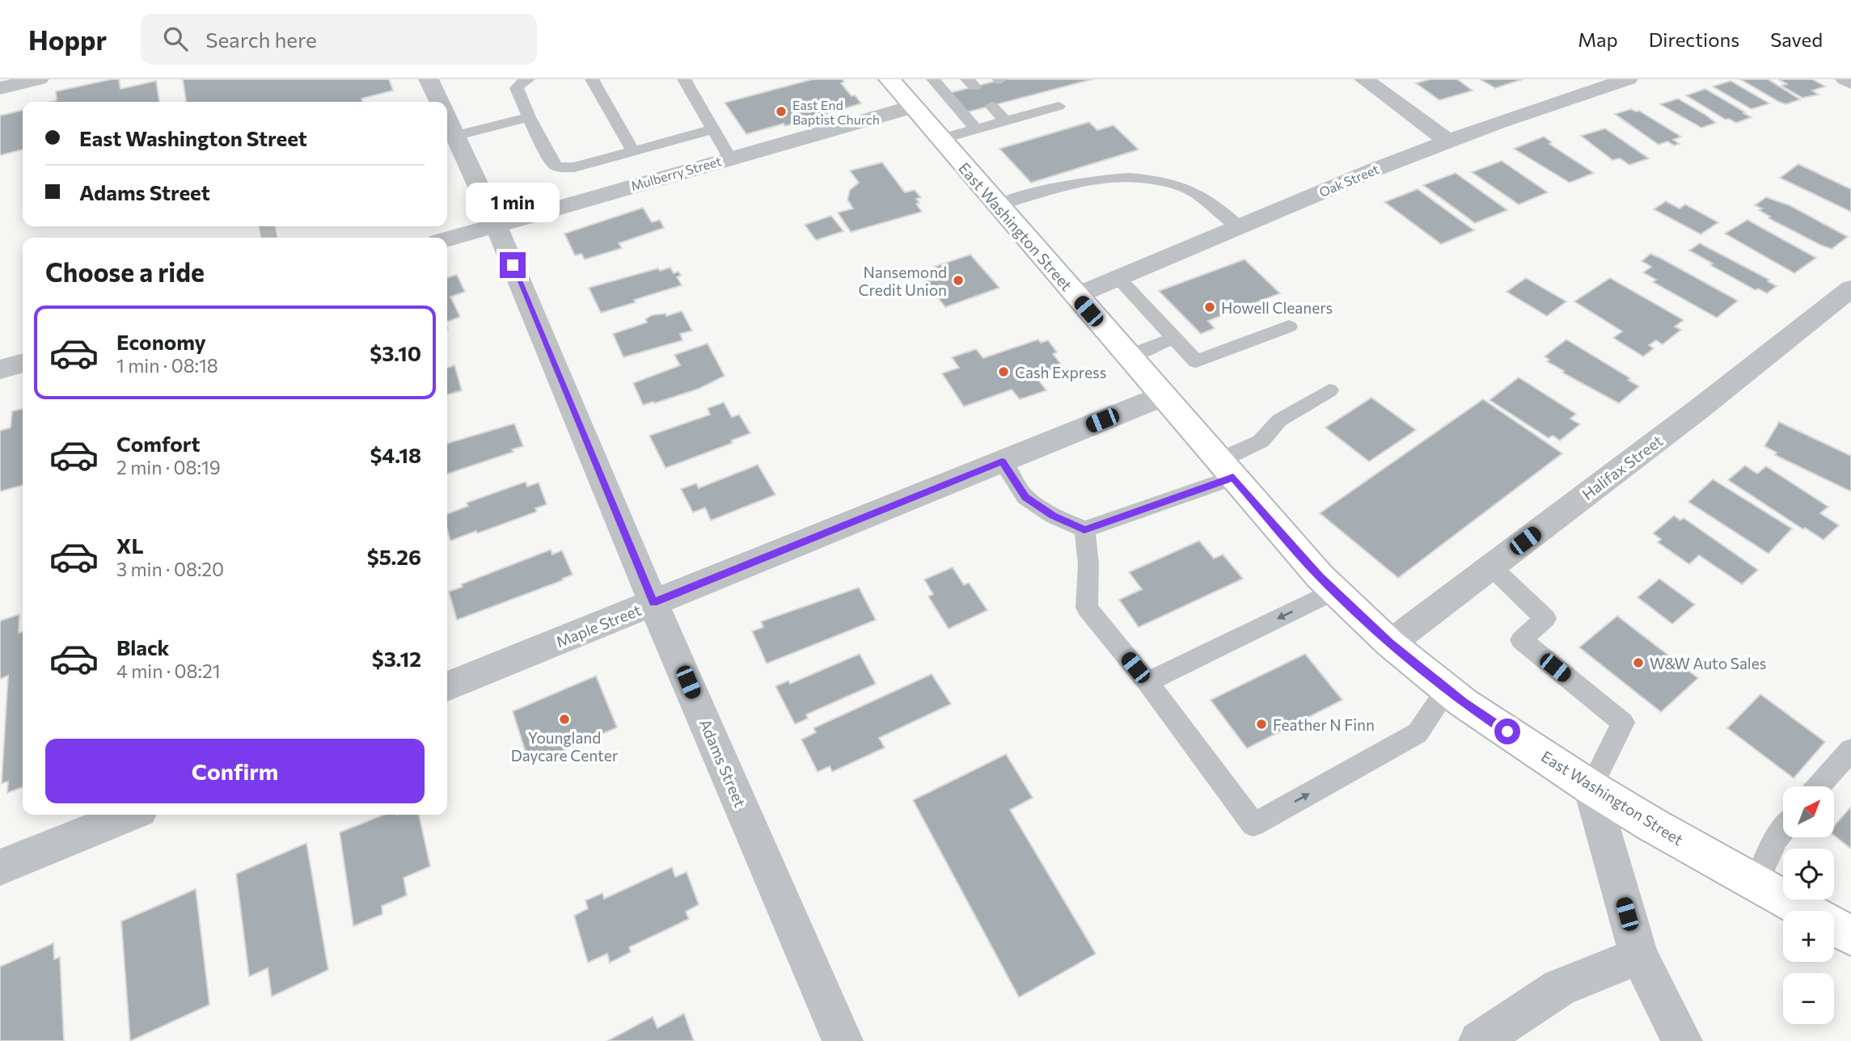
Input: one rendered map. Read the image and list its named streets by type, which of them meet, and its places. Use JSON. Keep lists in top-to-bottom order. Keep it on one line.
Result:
{"streets":{"main road":["East Washington Street"],"street":["Mulberry Street","Oak Street","Halifax Street","Maple Street","Adams Street"]},"crossings":[["Mulberry Street","East Washington Street"],["Mulberry Street","Adams Street"],["Oak Street","East Washington Street"],["East Washington Street","Halifax Street"],["East Washington Street","Maple Street"],["Maple Street","Adams Street"]],"places":["East End Baptist Church","Nansemond Credit Union","Howell Cleaners","Cash Express","W&W Auto Sales","Youngland Daycare Center","Feather N Finn"],"north":"top right","page":{"header":"Hoppr","search":"Search here","nav":["Map","Directions","Saved"],"banner":["East Washington Street","Adams Street"],"bubble":"1 min","heading":"Choose a ride","list":[{"name":"Economy","note":"1 min · 08:18","value":"$3.10"},{"name":"Comfort","note":"2 min · 08:19","value":"$4.18"},{"name":"XL","note":"3 min · 08:20","value":"$5.26"},{"name":"Black","note":"4 min · 08:21","value":"$3.12"}],"buttons":"Confirm","map_buttons":["+","−"]}}
